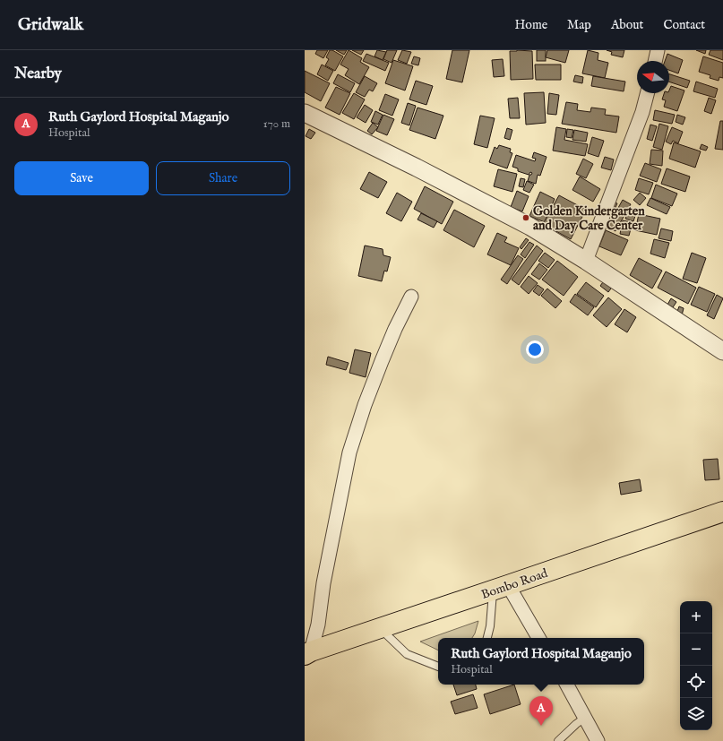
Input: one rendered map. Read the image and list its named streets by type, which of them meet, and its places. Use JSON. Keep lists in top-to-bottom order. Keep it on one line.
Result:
{"streets":{"main road":["Bombo Road"]},"places":["Golden Kindergarten and Day Care Center"],"north":"left","page":{"header":"Gridwalk","nav":["Home","Map","About","Contact"],"heading":"Nearby","list":[{"mark":"A","name":"Ruth Gaylord Hospital Maganjo","note":"Hospital","value":"170 m"}],"buttons":["Save","Share"],"map_buttons":["+","−"],"popup":["Ruth Gaylord Hospital Maganjo","Hospital"],"pins":"A"}}
